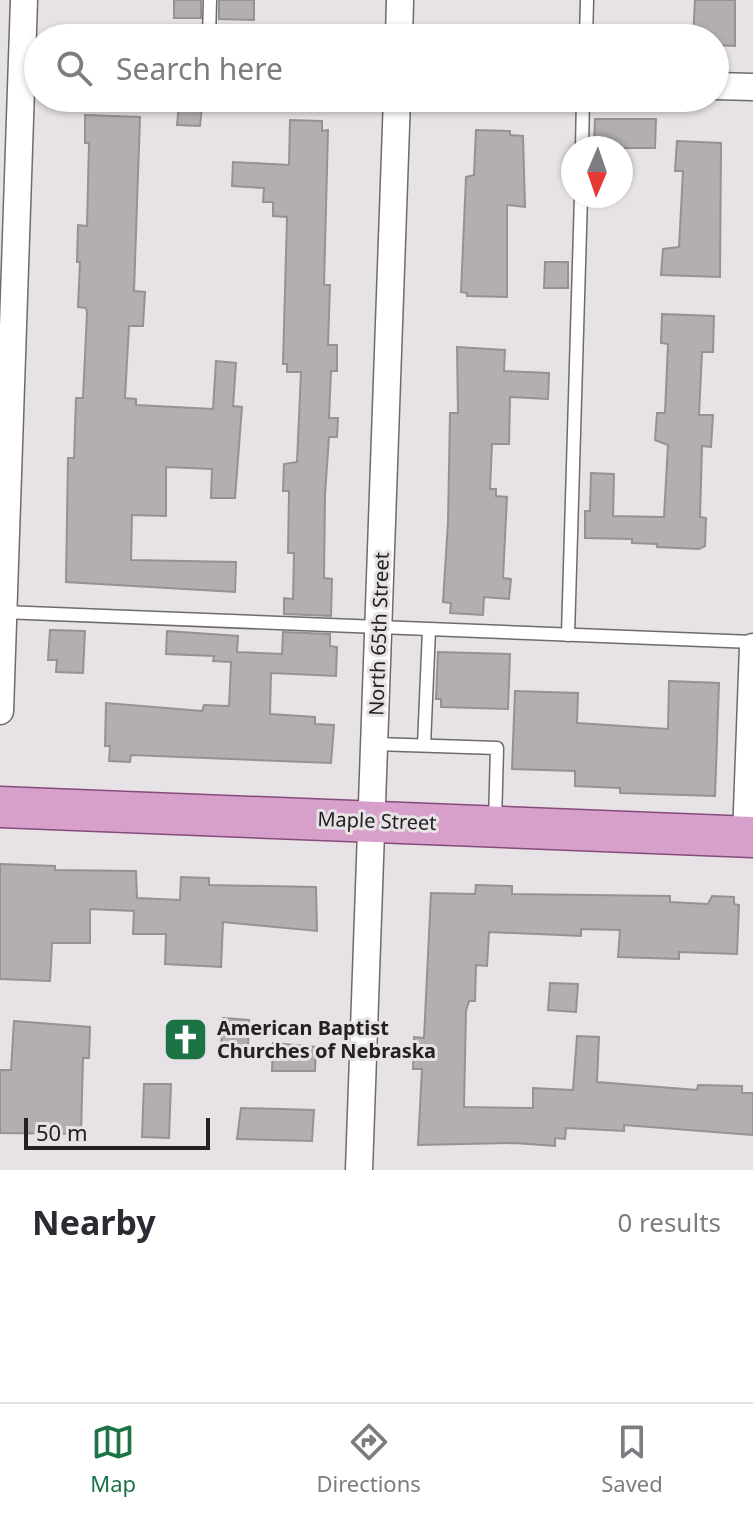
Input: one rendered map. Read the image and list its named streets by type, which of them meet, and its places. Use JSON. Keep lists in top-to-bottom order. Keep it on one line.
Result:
{"streets":{"main road":["Maple Street"],"street":["North 65th Street"]},"crossings":[["North 65th Street","Maple Street"]],"places":{"church":["American Baptist Churches of Nebraska"]},"scale_bar":"50 m","north":"bottom","page":{"search":"Search here","scale":"50 m","heading":["Nearby","0 results"],"nav":["Map","Directions","Saved"]}}
